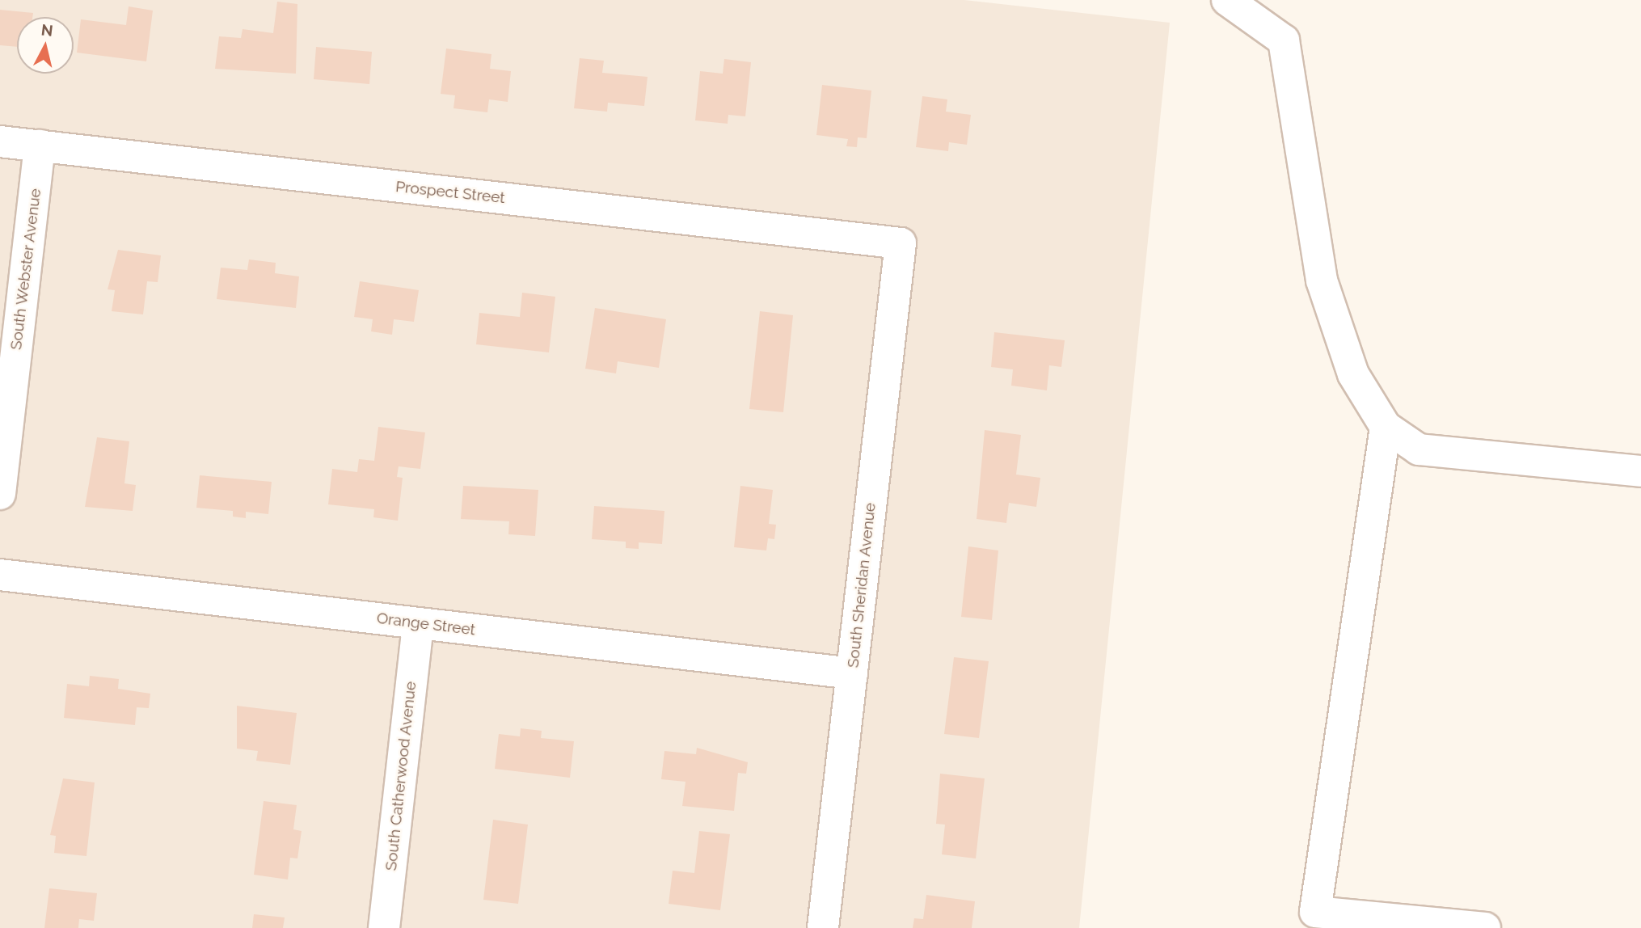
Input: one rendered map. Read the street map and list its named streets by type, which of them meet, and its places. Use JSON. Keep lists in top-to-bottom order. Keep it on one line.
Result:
{"streets":{"street":["Prospect Street","South Webster Avenue","South Sheridan Avenue","Orange Street","South Catherwood Avenue"]},"crossings":[["Prospect Street","South Webster Avenue"],["Prospect Street","South Sheridan Avenue"],["South Sheridan Avenue","Orange Street"],["Orange Street","South Catherwood Avenue"]],"north":"top"}
